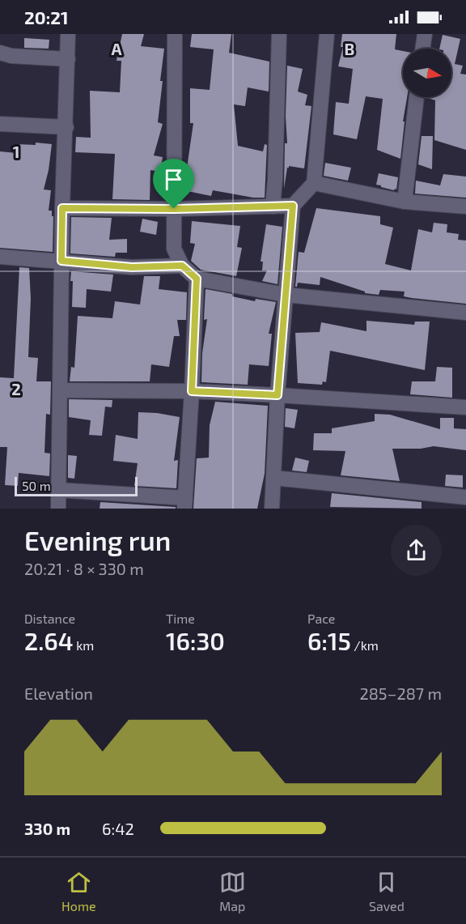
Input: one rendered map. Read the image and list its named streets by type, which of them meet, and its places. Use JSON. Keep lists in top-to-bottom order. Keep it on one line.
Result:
{"scale_bar":"50 m","north":"right","page":{"status":"20:21","scale":"50 m","heading":["Evening run","20:21 · 8 × 330 m"],"stats":[["Distance","2.64 km"],["Time","16:30"],["Pace","6:15 /km"]],"chart":["Elevation","285–287 m"],"list":[{"name":"330 m","note":"6:42"}],"tabs":["Home","Map","Saved"]},"grid":{"columns":["A","B"],"rows":["1","2"]}}
